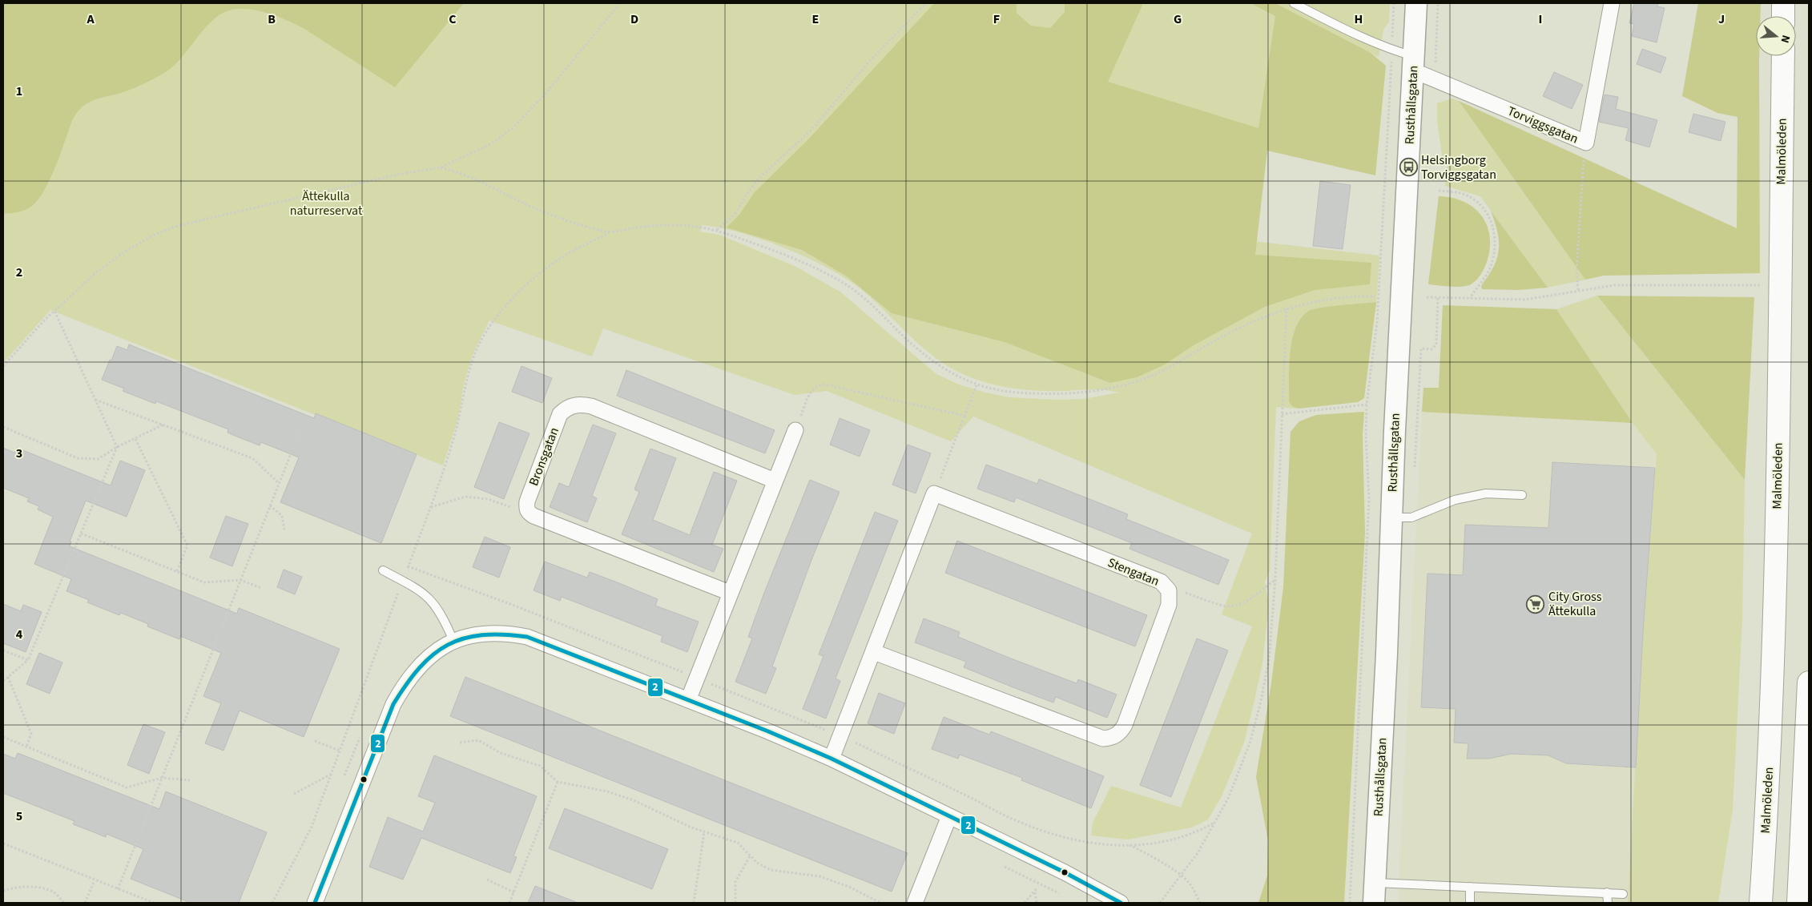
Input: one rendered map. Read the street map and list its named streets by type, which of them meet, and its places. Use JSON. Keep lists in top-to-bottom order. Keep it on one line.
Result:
{"streets":{"highway":["Malmöleden"],"main road":["Rusthållsgatan"],"street":["Torviggsgatan","Bronsgatan","Stengatan"]},"crossings":[["Rusthållsgatan","Torviggsgatan"]],"parks":["Ättekulla naturreservat"],"places":{"bus stop":["Helsingborg Torviggsgatan"],"supermarket":["City Gross Ättekulla"]},"lines":["transit line 2"],"north":"right","grid":{"columns":["A","B","C","D","E","F","G","H","I","J"],"rows":["1","2","3","4","5"]}}
